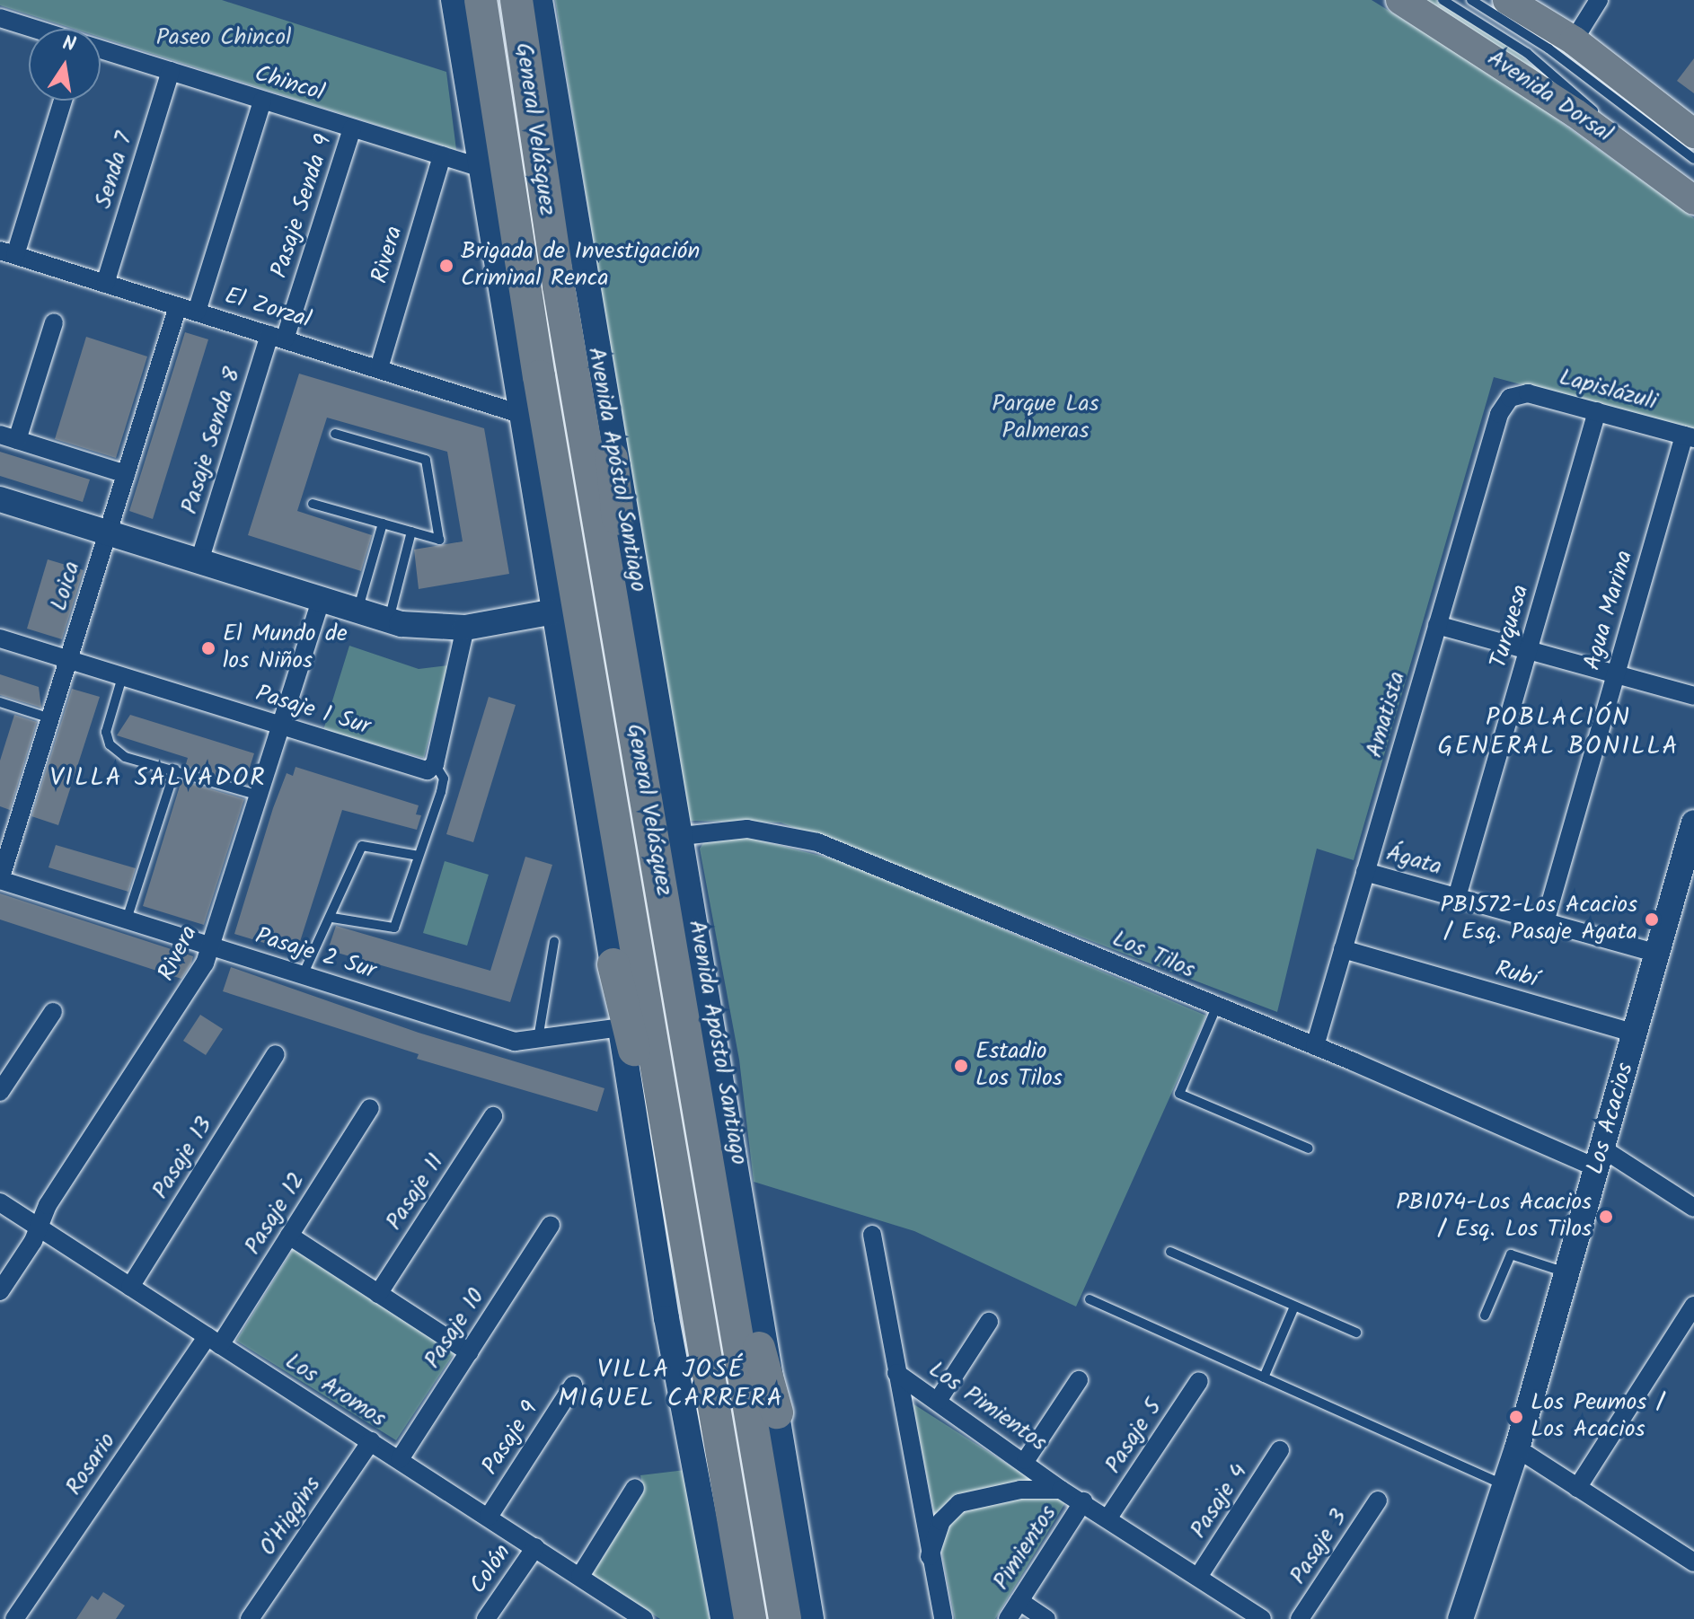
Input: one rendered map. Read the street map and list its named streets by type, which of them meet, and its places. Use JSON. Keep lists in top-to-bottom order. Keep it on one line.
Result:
{"streets":{"highway":["General Velásquez"],"main road":["Avenida Dorsal","Avenida Apóstol Santiago","Los Acacios"],"street":["Chincol","Senda 7","Pasaje Senda 9","Rivera","El Zorzal","Lapislázuli","Pasaje Senda 8","Loica","Agua Marina","Turquesa","Pasaje 1 Sur","Amatista","Ágata","Pasaje 2 Sur","Los Tilos","Rubí","Pasaje 13","Pasaje 11","Pasaje 12","Pasaje 10","Los Aromos","Los Pimientos","Pasaje 5","Pasaje 9","Rosario","Pasaje 4","O'Higgins","Pasaje 3","Pimientos","Colón"]},"crossings":[["Chincol","Senda 7"],["Chincol","Pasaje Senda 9"],["Chincol","Rivera"],["Senda 7","El Zorzal"],["Pasaje Senda 9","El Zorzal"],["Pasaje Senda 9","Pasaje Senda 8"],["Rivera","El Zorzal"],["Rivera","Pasaje 1 Sur"],["Rivera","Pasaje 2 Sur"],["Rivera","Los Aromos"],["El Zorzal","Pasaje Senda 8"],["El Zorzal","Loica"],["Lapislázuli","Agua Marina"],["Lapislázuli","Turquesa"],["Lapislázuli","Amatista"],["Avenida Apóstol Santiago","Los Tilos"],["Loica","Pasaje 1 Sur"],["Loica","Pasaje 2 Sur"],["Agua Marina","Ágata"],["Turquesa","Ágata"],["Amatista","Ágata"],["Amatista","Los Tilos"],["Amatista","Rubí"],["Ágata","Los Acacios"],["Los Tilos","Los Acacios"],["Rubí","Los Acacios"],["Pasaje 13","Los Aromos"],["Pasaje 12","Los Aromos"],["Pasaje 12","Rosario"],["Pasaje 10","Los Aromos"],["Los Aromos","Pasaje 9"],["Los Aromos","Rosario"],["Los Aromos","O'Higgins"],["Los Aromos","Colón"],["Los Pimientos","Pasaje 5"],["Los Pimientos","Pasaje 4"],["Los Pimientos","Pimientos"]],"districts":["POBLACIÓN GENERAL BONILLA","VILLA SALVADOR","VILLA JOSÉ MIGUEL CARRERA"],"parks":["Paseo Chincol","Parque Las Palmeras"],"places":["Brigada de Investigación Criminal Renca","El Mundo de los Niños","PB1572-Los Acacios / Esq. Pasaje Agata","Estadio Los Tilos","PB1074-Los Acacios / Esq. Los Tilos","Los Peumos / Los Acacios"],"north":"top"}
